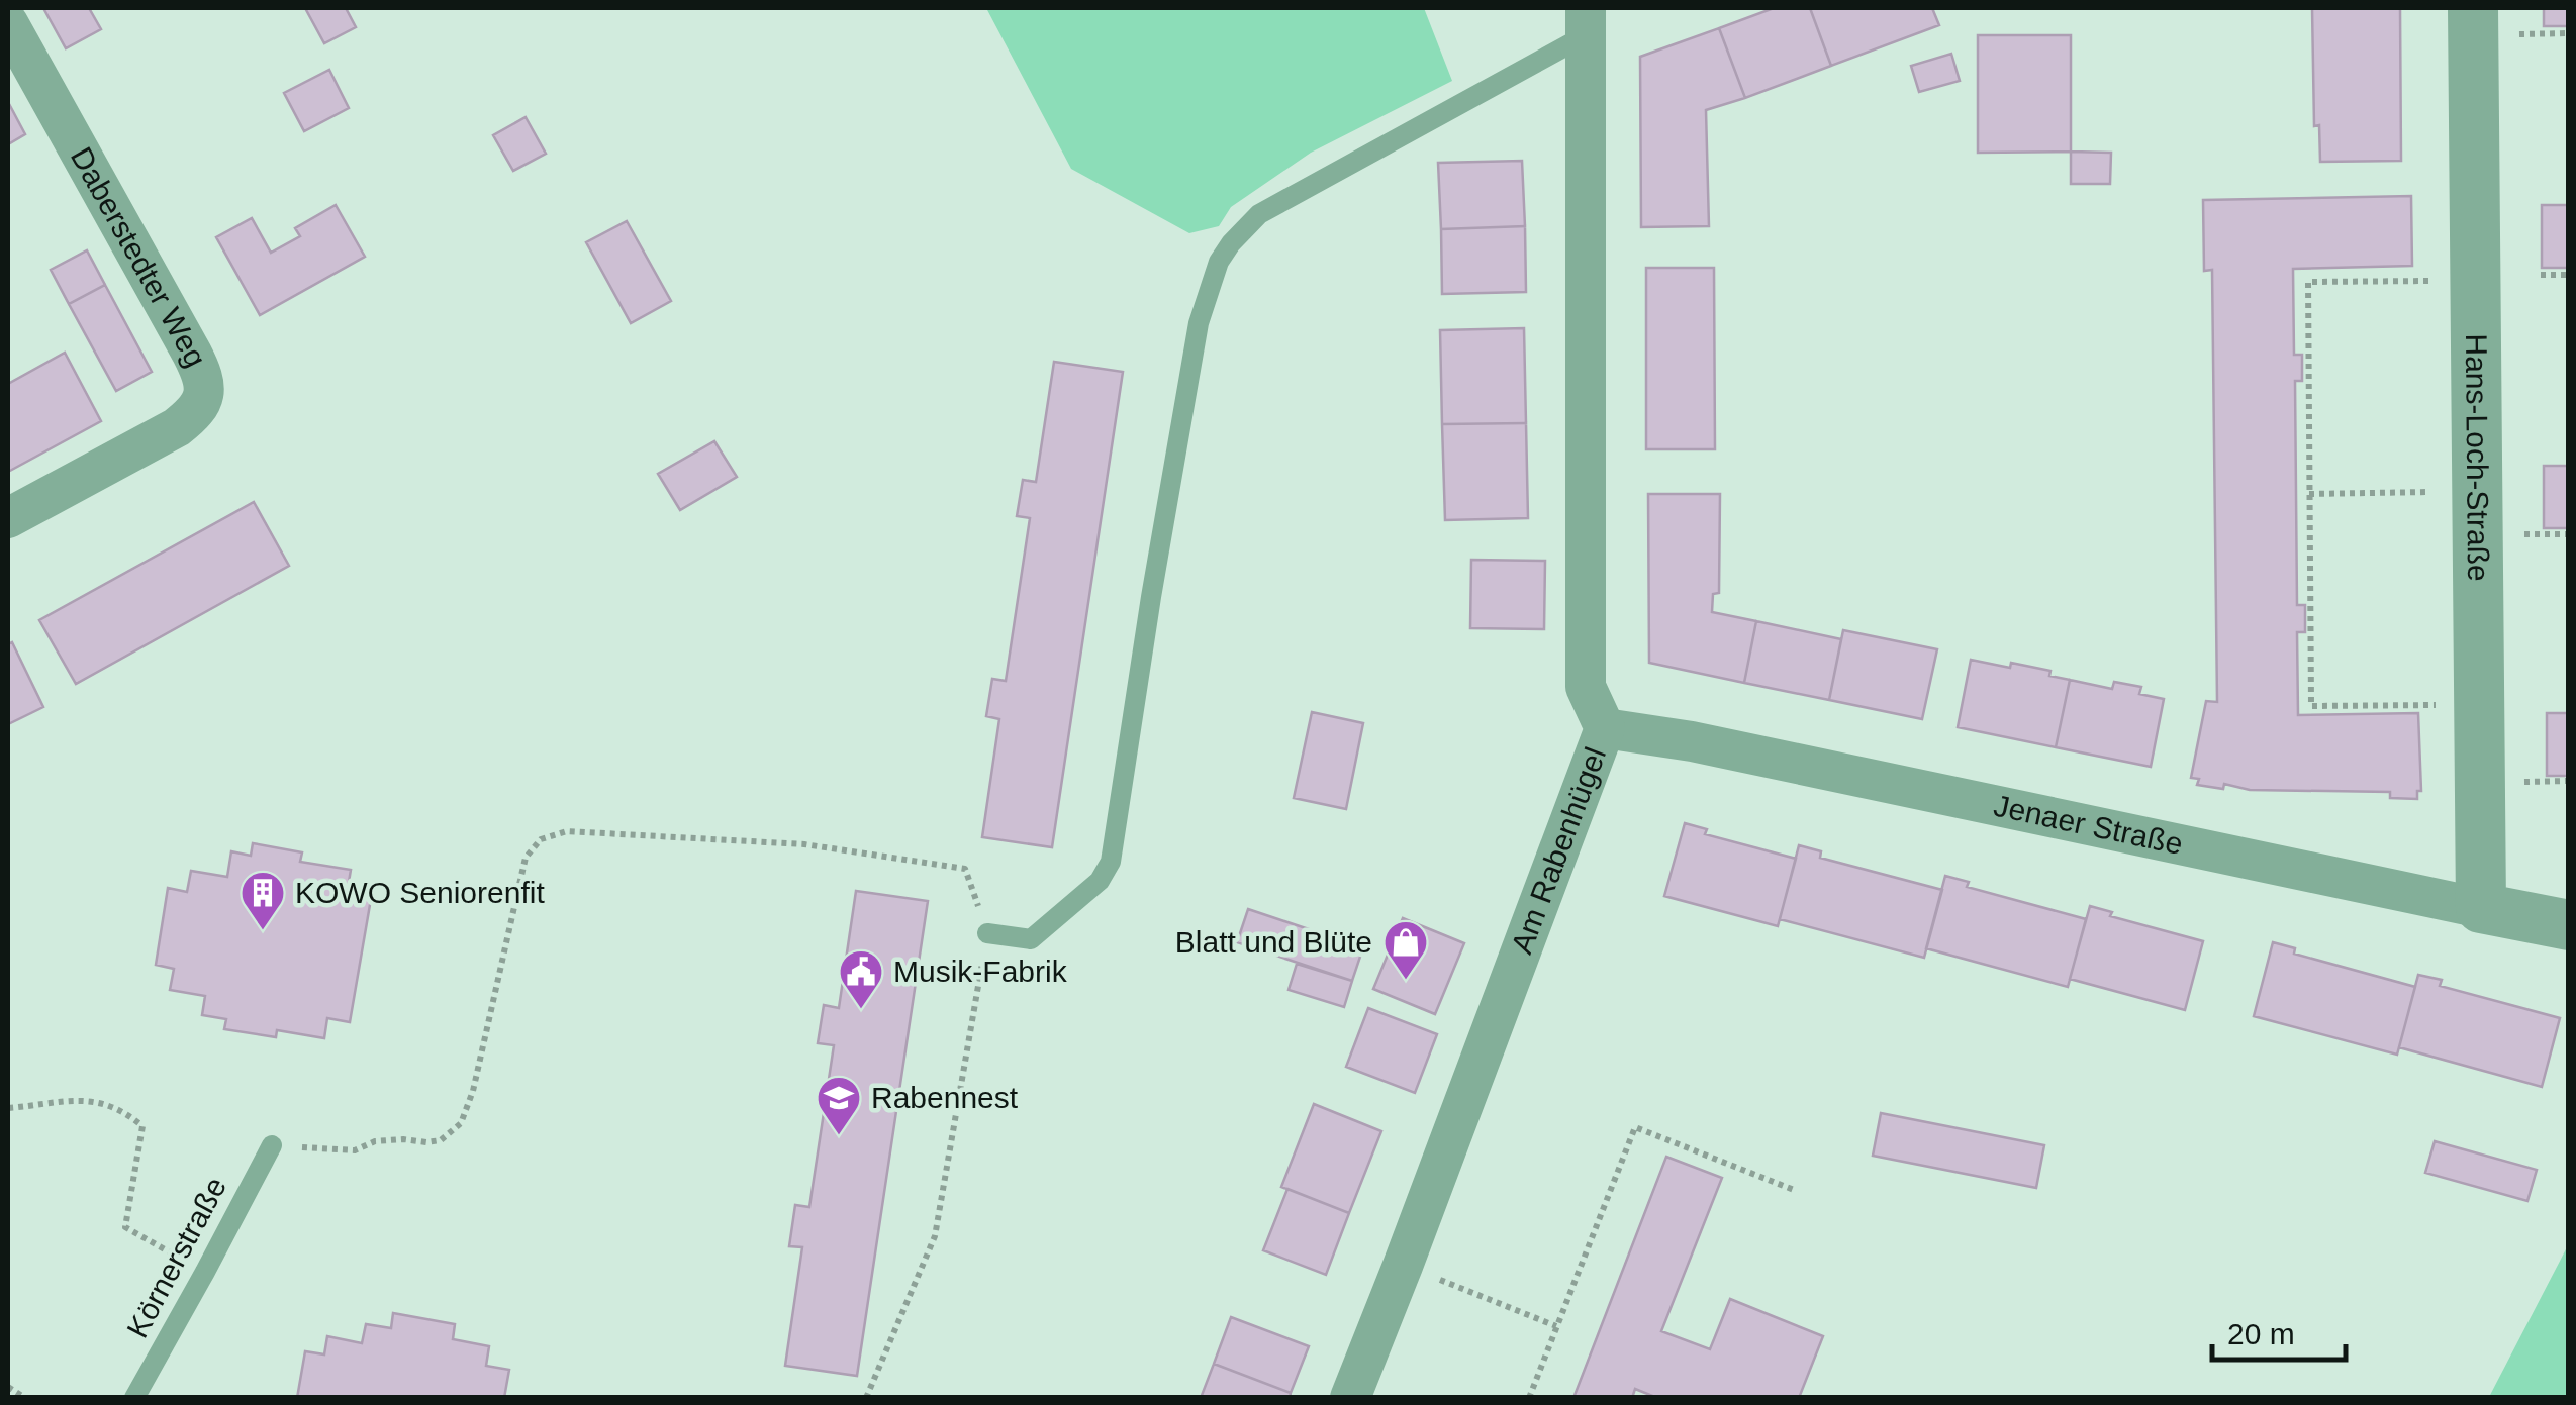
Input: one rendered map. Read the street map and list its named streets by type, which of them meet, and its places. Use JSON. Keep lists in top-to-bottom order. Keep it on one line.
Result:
{"streets":{"street":["Daberstedter Weg","Hans-Loch-Straße","Jenaer Straße","Am Rabenhügel"],"lane":["Körnerstraße"]},"crossings":[["Hans-Loch-Straße","Jenaer Straße"],["Jenaer Straße","Am Rabenhügel"]],"places":{"building":["KOWO Seniorenfit"],"shop":["Blatt und Blüte"],"public building":["Musik-Fabrik"],"school or university":["Rabennest"]},"scale_bar":"20 m"}
